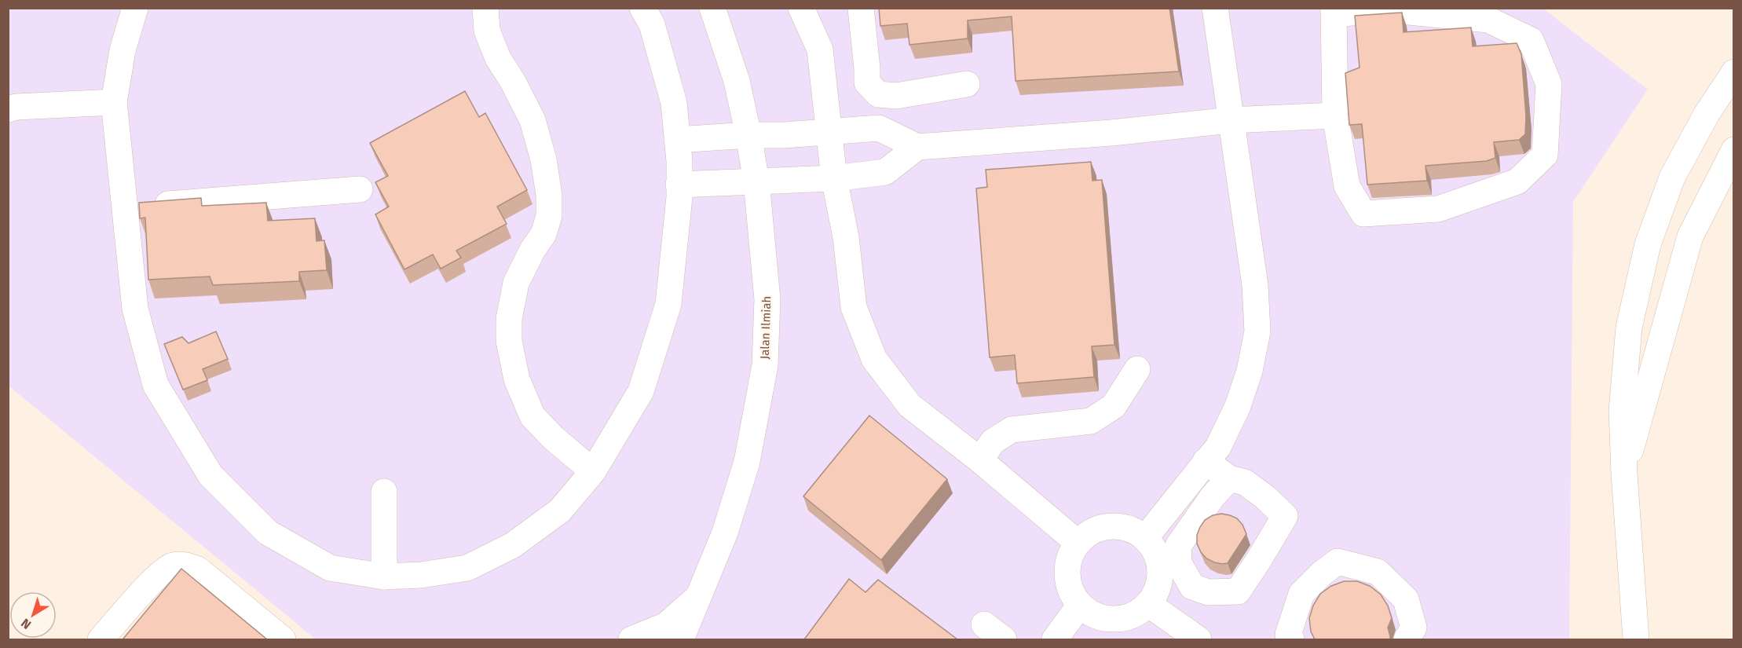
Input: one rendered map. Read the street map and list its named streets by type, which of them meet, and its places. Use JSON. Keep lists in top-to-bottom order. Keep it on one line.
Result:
{"streets":{"street":["Jalan Ilmiah"]},"north":"bottom left"}
